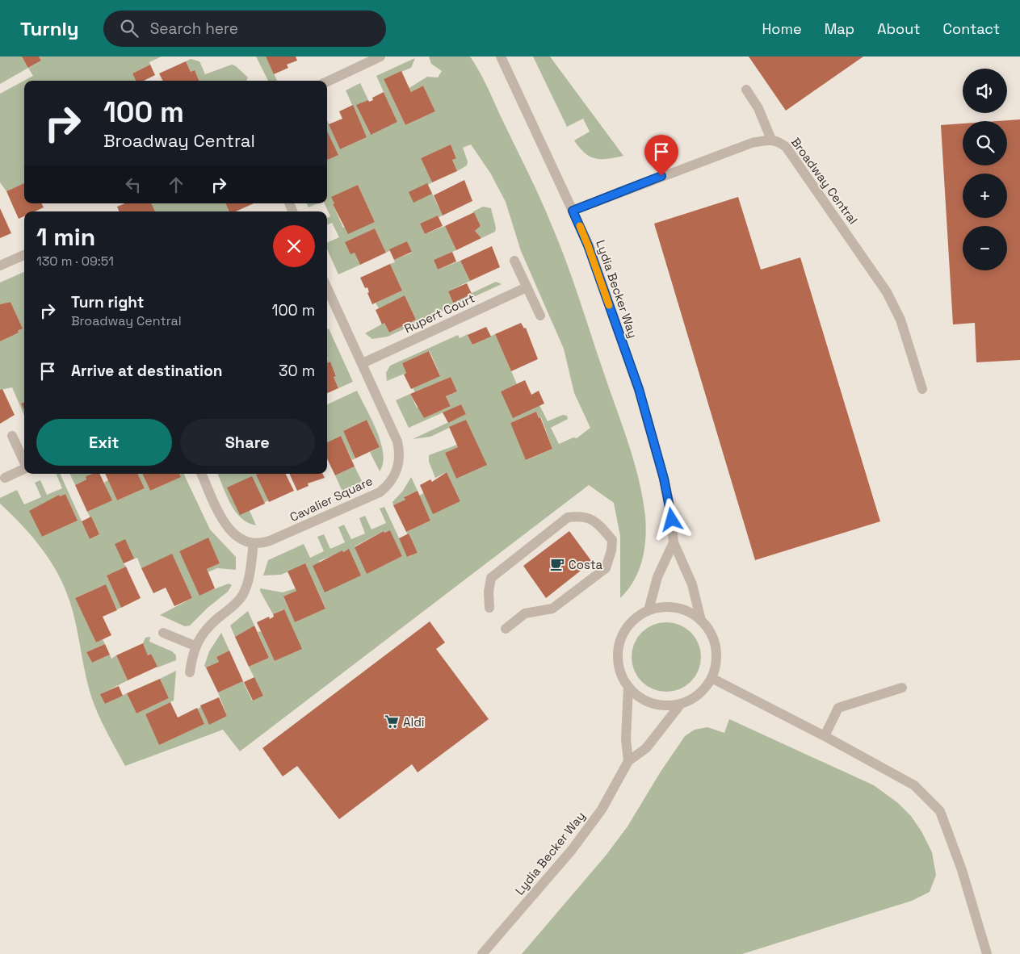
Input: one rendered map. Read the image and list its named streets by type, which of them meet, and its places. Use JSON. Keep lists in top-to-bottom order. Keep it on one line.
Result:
{"streets":{"street":["Broadway Central","Lydia Becker Way","Rupert Court","Cavalier Square"]},"crossings":[["Broadway Central","Lydia Becker Way"],["Rupert Court","Cavalier Square"]],"places":{"cafe":["Costa"],"supermarket":["Aldi"]},"page":{"header":"Turnly","search":"Search here","nav":["Home","Map","About","Contact"],"map_buttons":["+","−"],"turn":["100 m","Broadway Central"],"heading":["1 min","130 m · 09:51"],"list":[{"name":"Turn right","note":"Broadway Central","value":"100 m"},{"name":"Arrive at destination","value":"30 m"}],"buttons":["Exit","Share"]}}
